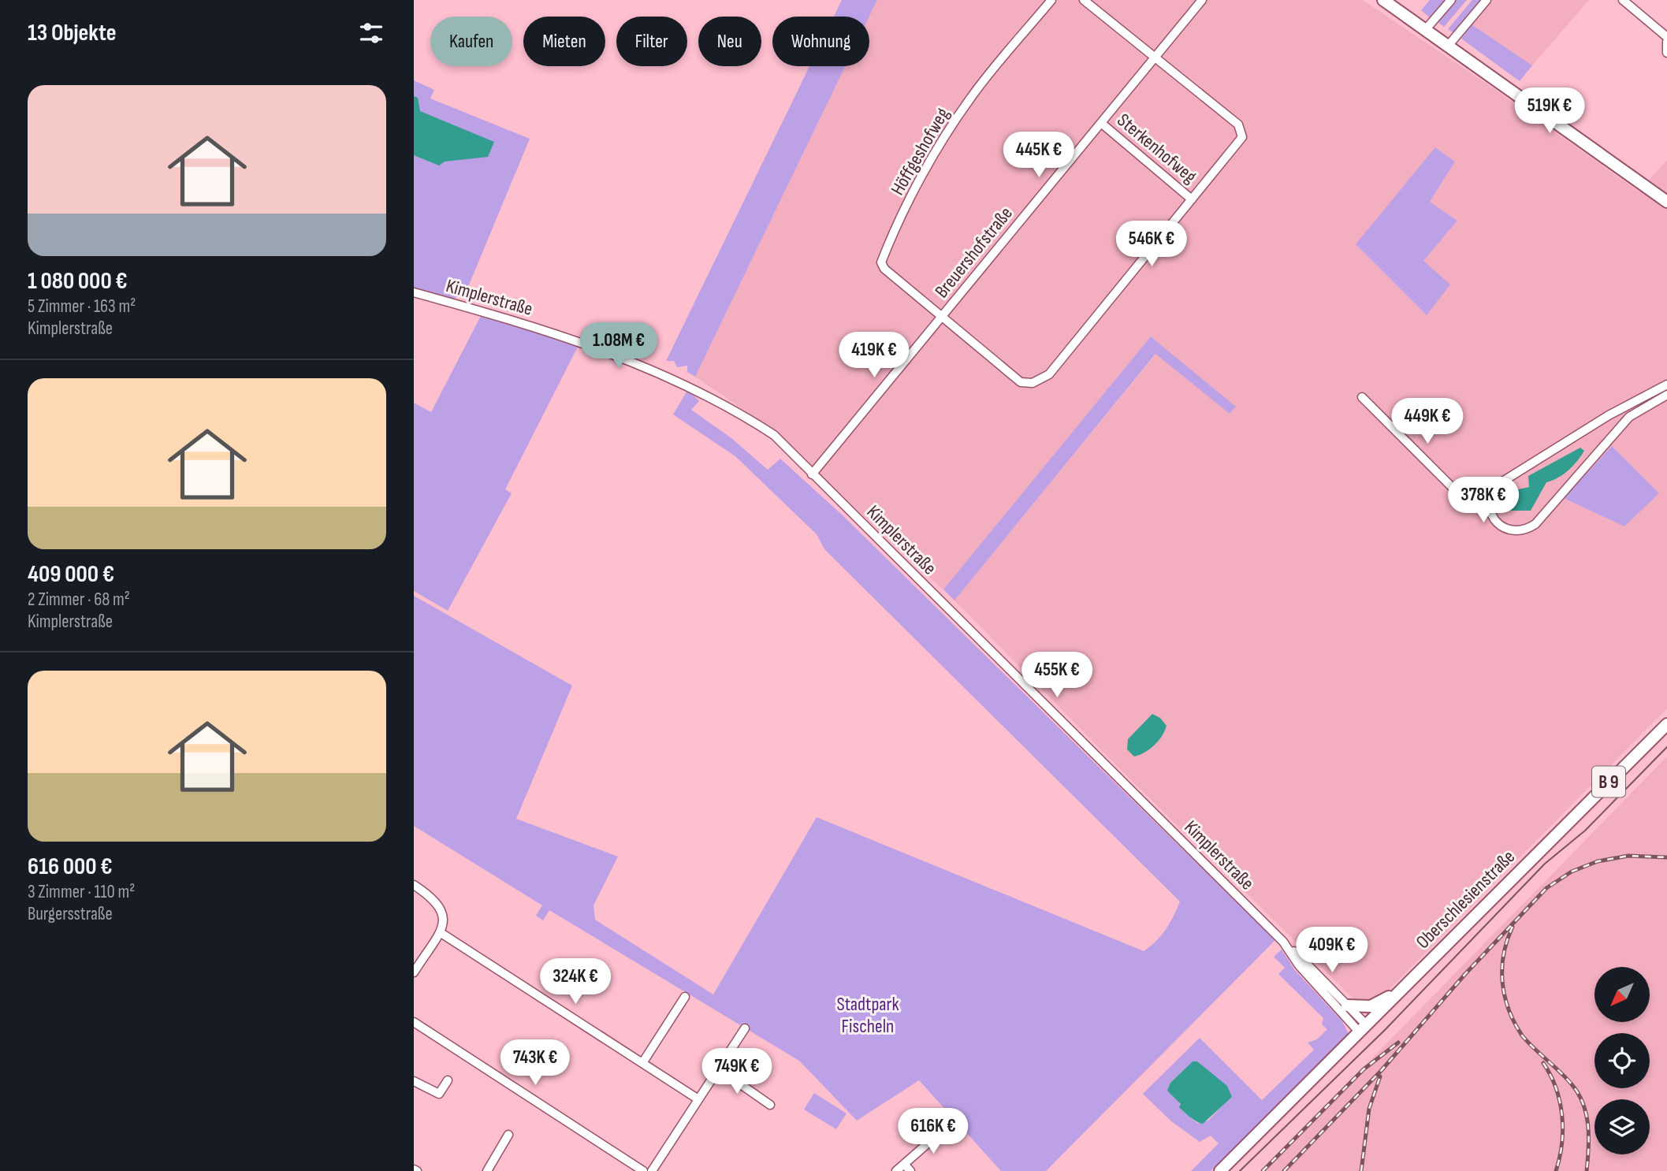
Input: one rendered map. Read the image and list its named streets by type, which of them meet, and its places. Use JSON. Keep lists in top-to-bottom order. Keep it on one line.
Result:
{"streets":{"main road":["B 9","Oberschlesienstraße"],"street":["Sterkenhofweg","Höffgeshofweg","Breuershofstraße","Kimplerstraße"]},"crossings":[["Sterkenhofweg","Höffgeshofweg"],["Sterkenhofweg","Breuershofstraße"],["Höffgeshofweg","Breuershofstraße"],["Breuershofstraße","Kimplerstraße"],["Kimplerstraße","B 9"],["Kimplerstraße","Oberschlesienstraße"],["B 9","Oberschlesienstraße"]],"parks":["Stadtpark Fischeln"],"north":"bottom left","page":{"heading":"13 Objekte","chip":["Kaufen","Mieten","Filter","Neu","Wohnung"],"list":[{"name":"1 080 000 €","note":"5 Zimmer · 163 m² · Kimplerstraße"},{"name":"409 000 €","note":"2 Zimmer · 68 m² · Kimplerstraße"},{"name":"616 000 €","note":"3 Zimmer · 110 m² · Burgersstraße"}],"price":["519K €","445K €","546K €","1.08M €","419K €","449K €","378K €","455K €","409K €","324K €","743K €","749K €","616K €"]}}
